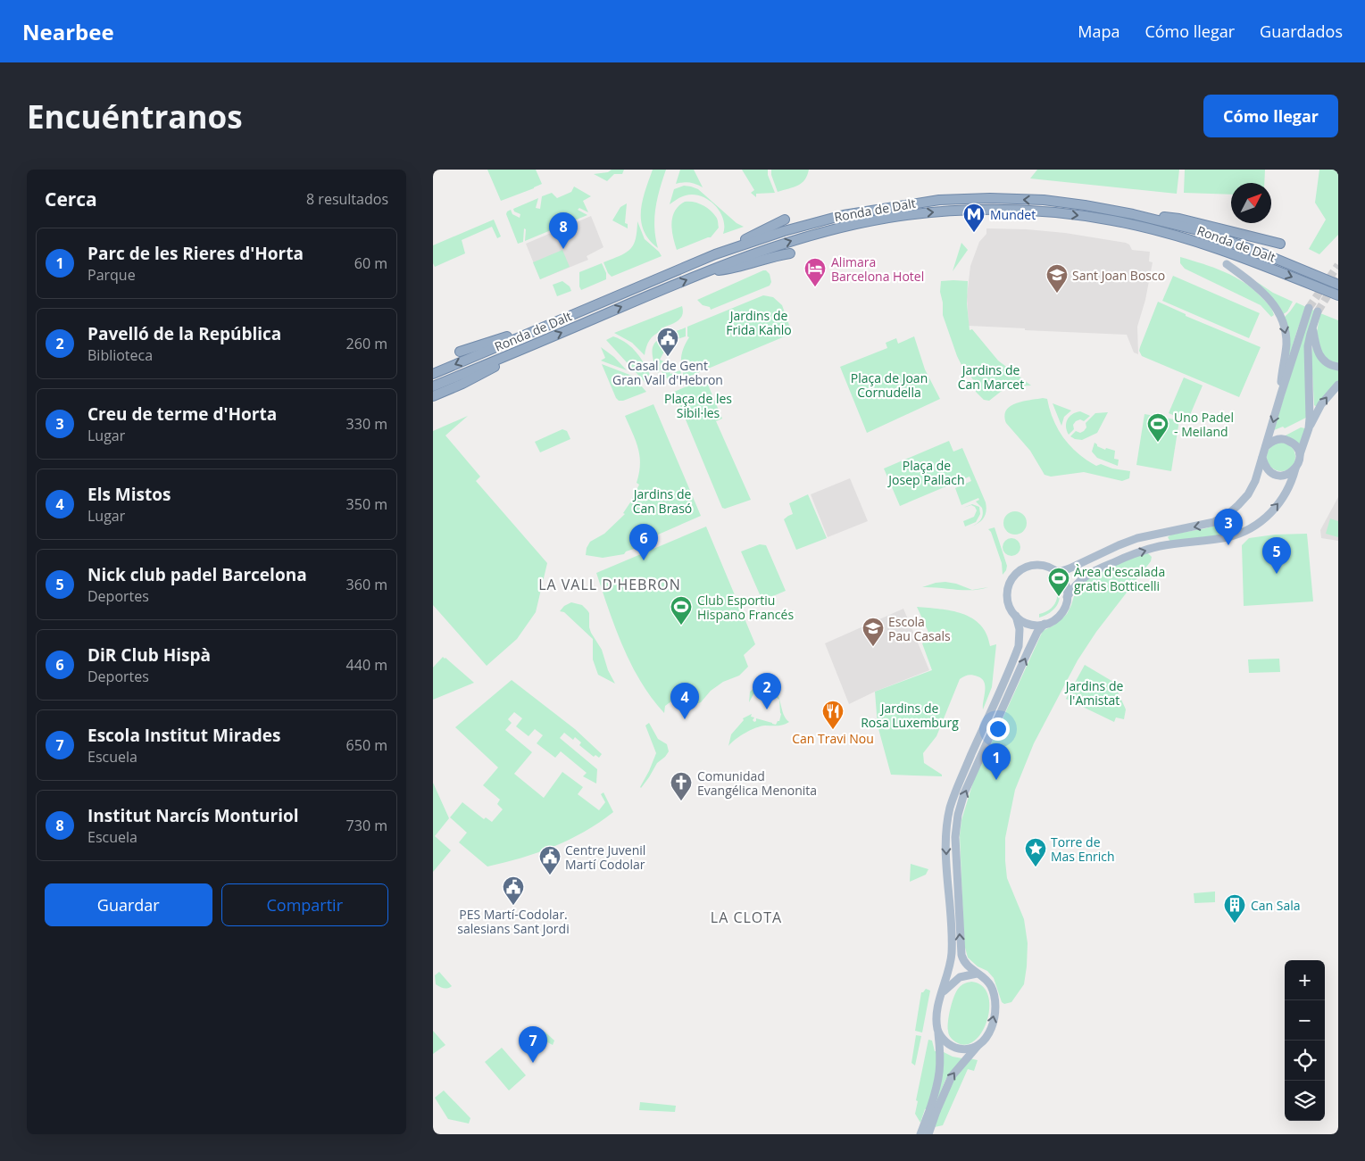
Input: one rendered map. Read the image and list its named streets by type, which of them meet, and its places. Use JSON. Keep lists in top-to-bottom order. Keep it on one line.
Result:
{"streets":{"highway":["Ronda de Dalt"]},"districts":["LA VALL D'HEBRON","LA CLOTA"],"parks":["Jardins de Frida Kahlo","Jardins de Can Marcet","Plaça de Joan Cornudella","Plaça de les Sibil·les","Plaça de Josep Pallach","Jardins de Can Brasó","Jardins de l'Amistat","Jardins de Rosa Luxemburg"],"places":{"metro station":["Mundet"],"hotel":["Alimara Barcelona Hotel"],"school or university":["Sant Joan Bosco","Escola Pau Casals"],"public building":["Casal de Gent Gran Vall d'Hebron","Centre Juvenil Martí Codolar","PES Martí-Codolar. salesians Sant Jordi"],"sports":["Uno Padel - Meiland","Àrea d'escalada gratis Botticelli","Club Esportiu Hispano Francés"],"restaurant":["Can Travi Nou"],"church":["Comunidad Evangélica Menonita"],"place":["Torre de Mas Enrich"],"building":["Can Sala"]},"north":"top right","page":{"header":"Nearbee","nav":["Mapa","Cómo llegar","Guardados"],"buttons":["Cómo llegar",["Guardar","Compartir"]],"title":"Encuéntranos","heading":["Cerca","8 resultados"],"pins":["8","3","6","5","2","4","1","7"],"list":[{"mark":"1","name":"Parc de les Rieres d'Horta","note":"Parque","value":"60 m"},{"mark":"2","name":"Pavelló de la República","note":"Biblioteca","value":"260 m"},{"mark":"3","name":"Creu de terme d'Horta","note":"Lugar","value":"330 m"},{"mark":"4","name":"Els Mistos","note":"Lugar","value":"350 m"},{"mark":"5","name":"Nick club padel Barcelona","note":"Deportes","value":"360 m"},{"mark":"6","name":"DiR Club Hispà","note":"Deportes","value":"440 m"},{"mark":"7","name":"Escola Institut Mirades","note":"Escuela","value":"650 m"},{"mark":"8","name":"Institut Narcís Monturiol","note":"Escuela","value":"730 m"}],"map_buttons":["+","−"]}}
